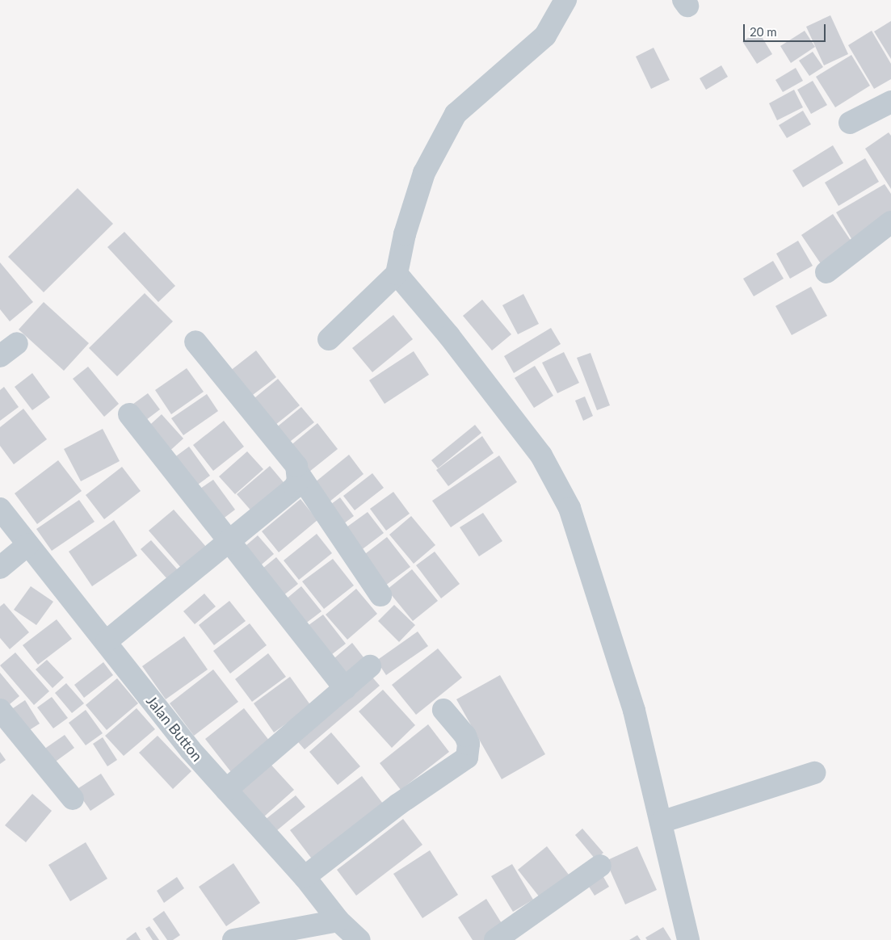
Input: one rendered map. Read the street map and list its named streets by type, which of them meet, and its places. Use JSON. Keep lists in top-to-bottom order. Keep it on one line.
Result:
{"streets":{"street":["Jalan Button"]},"scale_bar":"20 m"}
